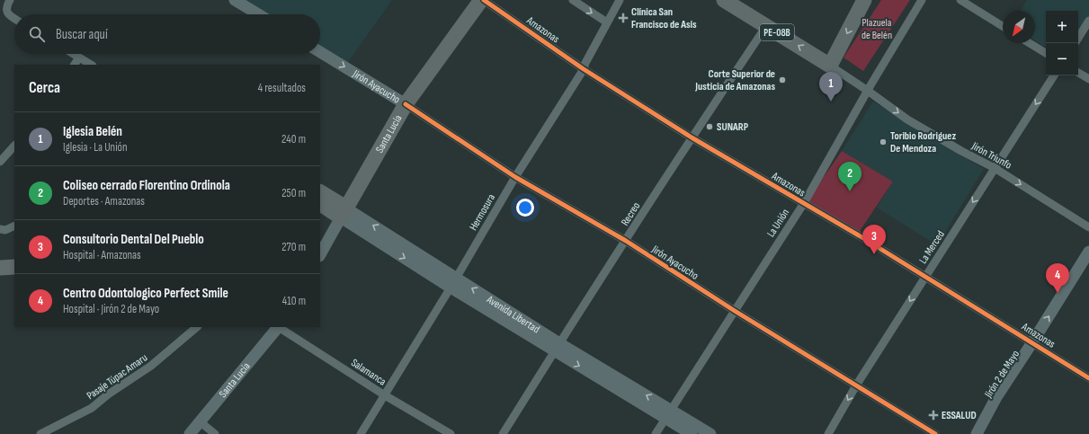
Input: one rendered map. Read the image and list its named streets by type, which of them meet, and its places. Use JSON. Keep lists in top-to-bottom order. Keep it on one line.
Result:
{"streets":{"highway":["PE-08B","Santa Lucía","Avenida Libertad"],"main road":["Jirón Ayacucho","Jirón 2 de Mayo"],"street":["Amazonas","Jirón Triunfo","Hermosura","Recreo","La Unión","La Merced","Salamanca","Pasaje Túpac Amaru"]},"crossings":[["Amazonas","Hermosura"],["Amazonas","Recreo"],["Amazonas","La Unión"],["Amazonas","La Merced"],["Amazonas","Jirón 2 de Mayo"],["PE-08B","Jirón Triunfo"],["PE-08B","Recreo"],["Jirón Ayacucho","Santa Lucía"],["Jirón Ayacucho","Hermosura"],["Jirón Ayacucho","Recreo"],["Jirón Ayacucho","La Unión"],["Jirón Ayacucho","La Merced"],["Santa Lucía","Avenida Libertad"],["Jirón Triunfo","La Unión"],["Jirón Triunfo","La Merced"],["Hermosura","Avenida Libertad"],["Hermosura","Salamanca"],["Recreo","Avenida Libertad"],["La Unión","Avenida Libertad"]],"one_way":["Jirón Triunfo","La Merced","Jirón 2 de Mayo"],"parks":["Plazuela de Belén"],"places":{"health":["Clínica San Francisco de Asís","ESSALUD"],"other":["Corte Superior de Justicia de Amazonas","SUNARP","Toribio Rodriguez De Mendoza"]},"north":"bottom left","page":{"map_buttons":["+","−"],"search":"Buscar aquí","heading":["Cerca","4 resultados"],"pins":["1","2","3","4"],"list":[{"mark":"1","name":"Iglesia Belén","note":"Iglesia · La Unión","value":"240 m"},{"mark":"2","name":"Coliseo cerrado Florentino Ordinola","note":"Deportes · Amazonas","value":"250 m"},{"mark":"3","name":"Consultorio Dental Del Pueblo","note":"Hospital · Amazonas","value":"270 m"},{"mark":"4","name":"Centro Odontologico Perfect Smile","note":"Hospital · Jirón 2 de Mayo","value":"410 m"}]}}
